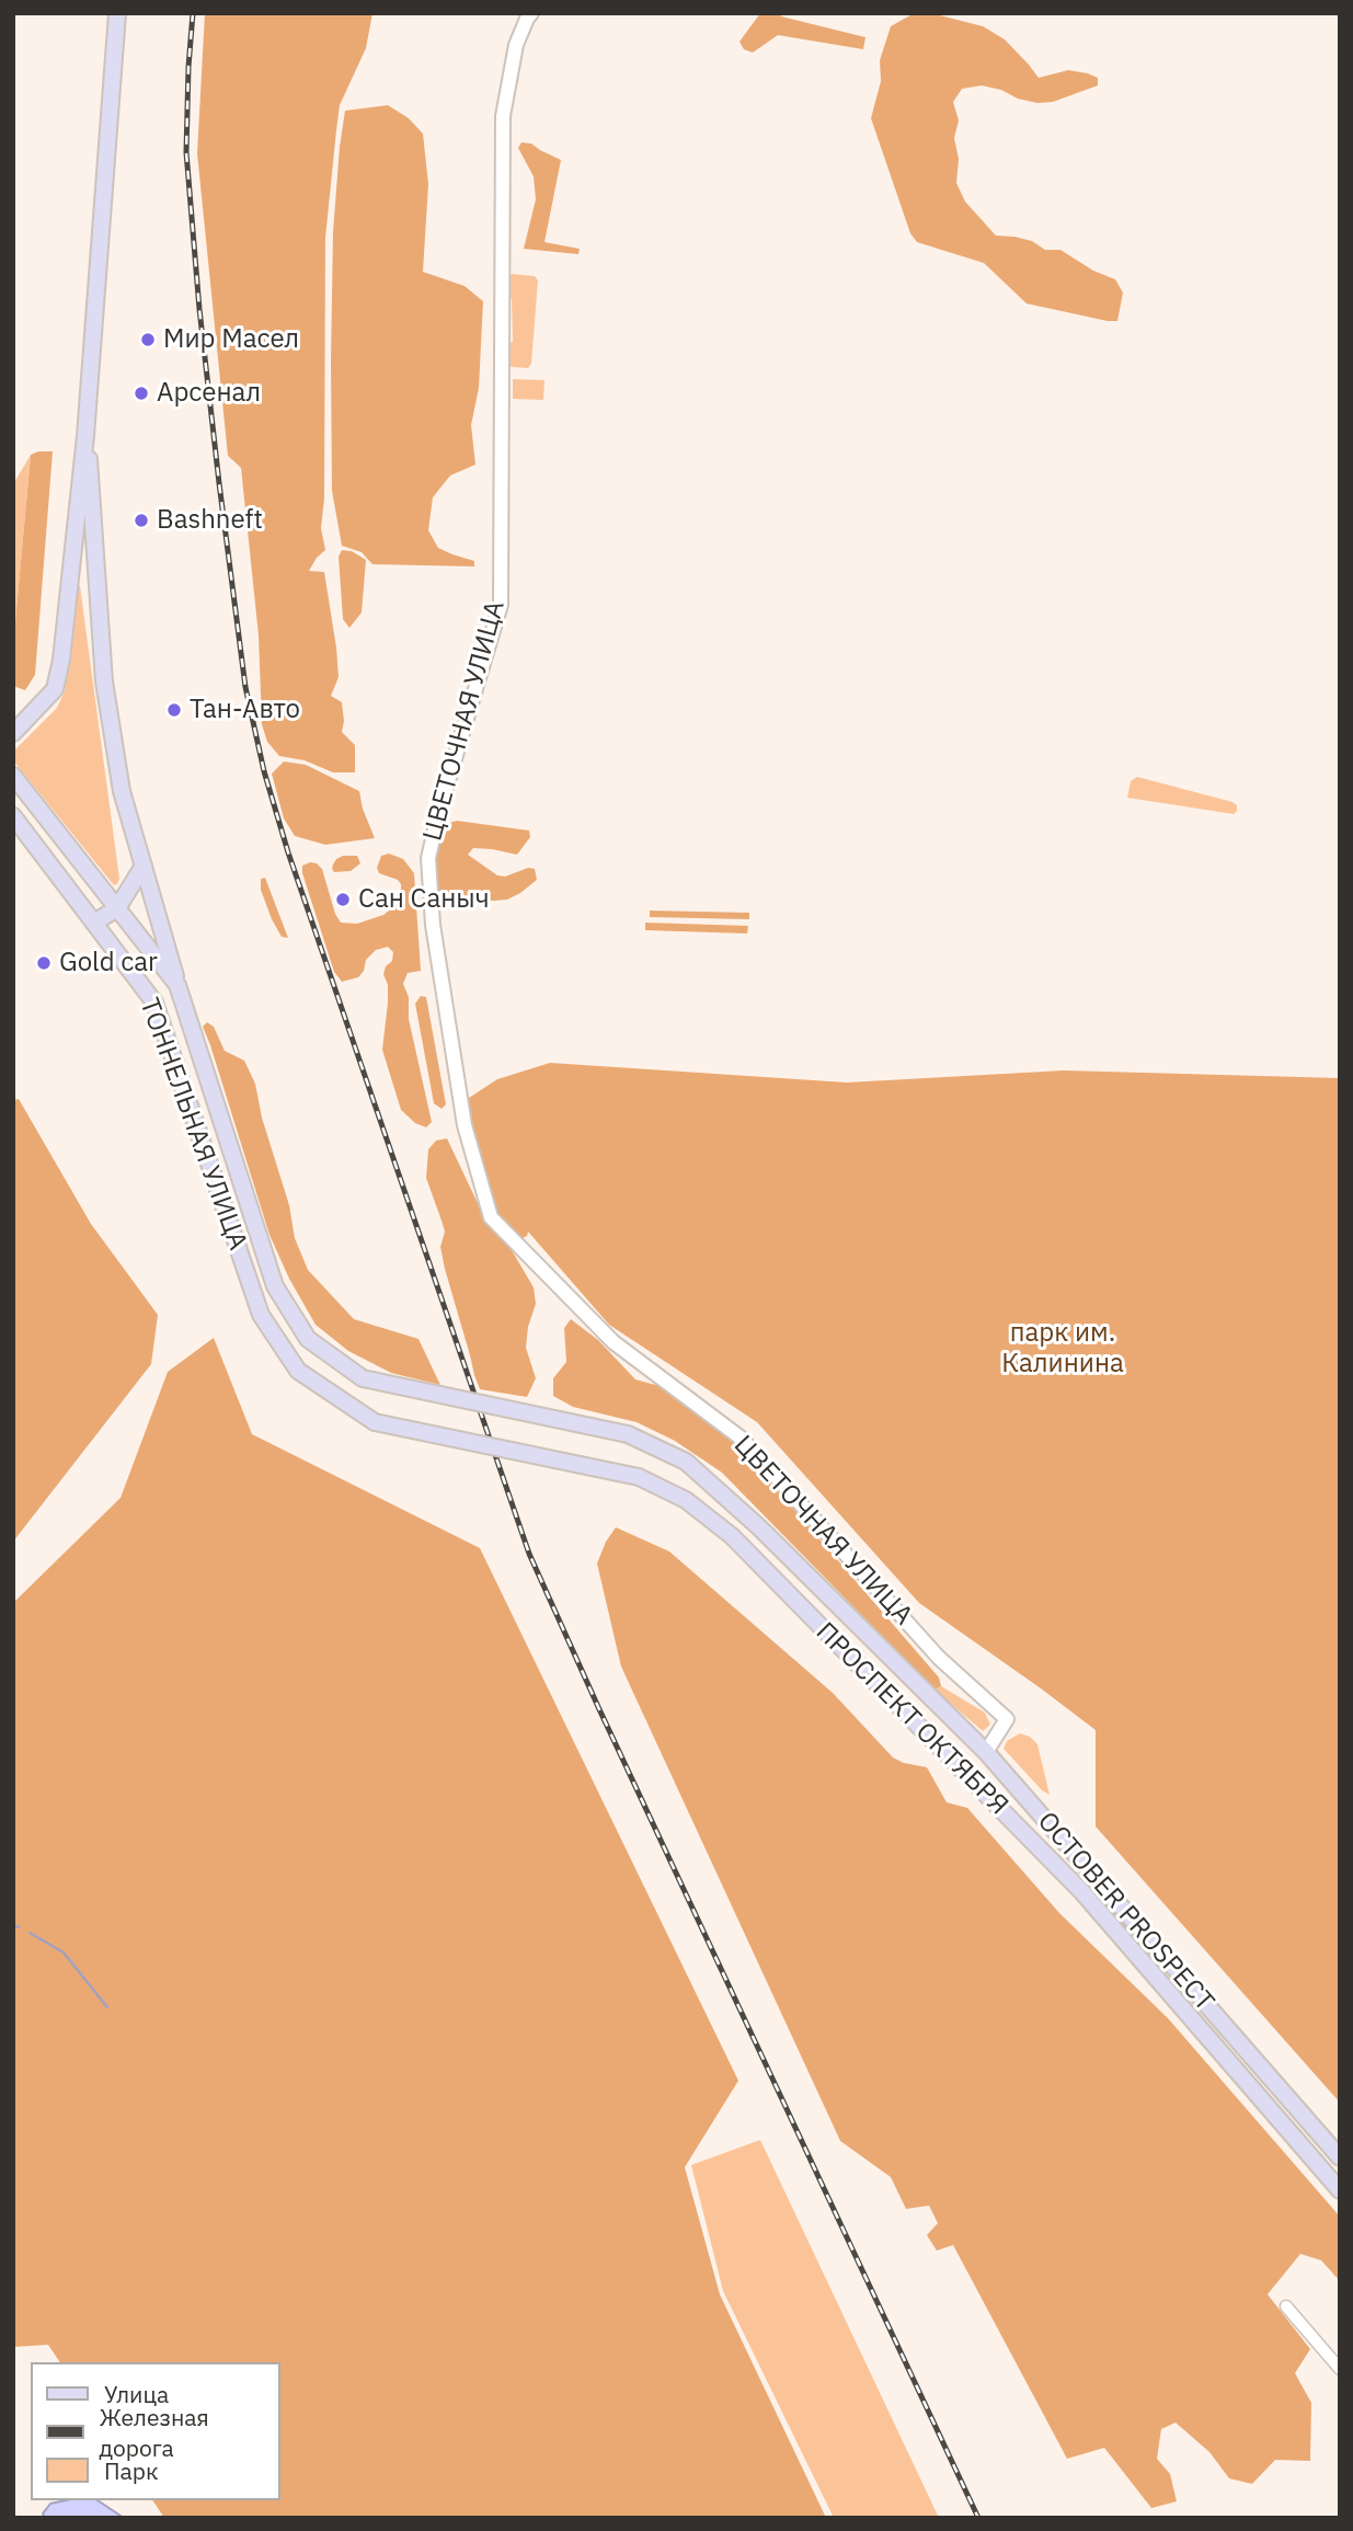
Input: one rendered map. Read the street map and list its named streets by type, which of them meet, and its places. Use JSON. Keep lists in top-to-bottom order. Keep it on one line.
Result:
{"streets":{"main road":["ТОННЕЛЬНАЯ УЛИЦА","ПРОСПЕКТ ОКТЯБРЯ","OCTOBER PROSPECT"],"street":["ЦВЕТОЧНАЯ УЛИЦА"]},"crossings":[["ЦВЕТОЧНАЯ УЛИЦА","OCTOBER PROSPECT"],["ТОННЕЛЬНАЯ УЛИЦА","ПРОСПЕКТ ОКТЯБРЯ"],["ТОННЕЛЬНАЯ УЛИЦА","OCTOBER PROSPECT"]],"parks":["парк им. Калинина"],"places":["Мир Масел","Арсенал","Bashneft","Тан-Авто","Сан Саныч","Gold car"],"legend":["Улица","Железная дорога","Парк"]}
